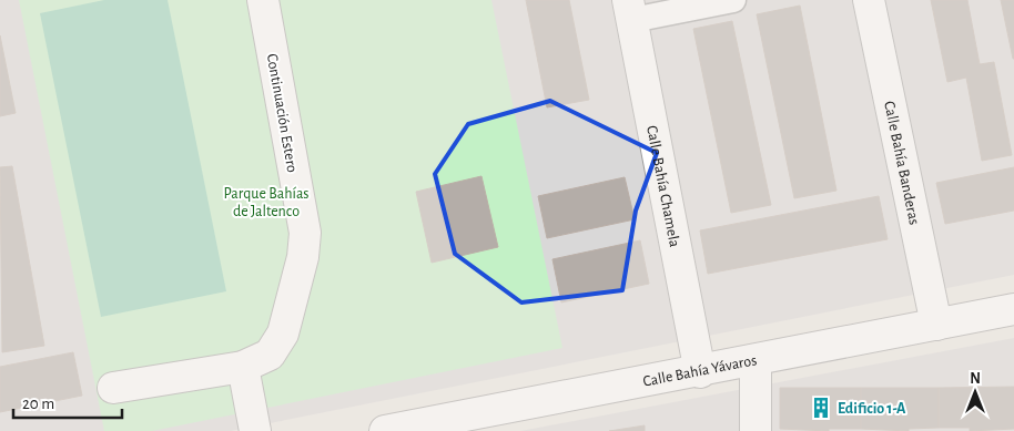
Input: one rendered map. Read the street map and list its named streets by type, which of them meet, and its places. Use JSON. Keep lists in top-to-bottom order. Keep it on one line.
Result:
{"streets":{"street":["Continuación Estero","Calle Bahía Banderas","Calle Bahía Chamela","Calle Bahía Yávaros"]},"crossings":[["Calle Bahía Banderas","Calle Bahía Yávaros"],["Calle Bahía Chamela","Calle Bahía Yávaros"]],"parks":["Parque Bahías de Jaltenco"],"places":{"building":["Edificio 1-A"]},"scale_bar":"20 m","north":"top"}
